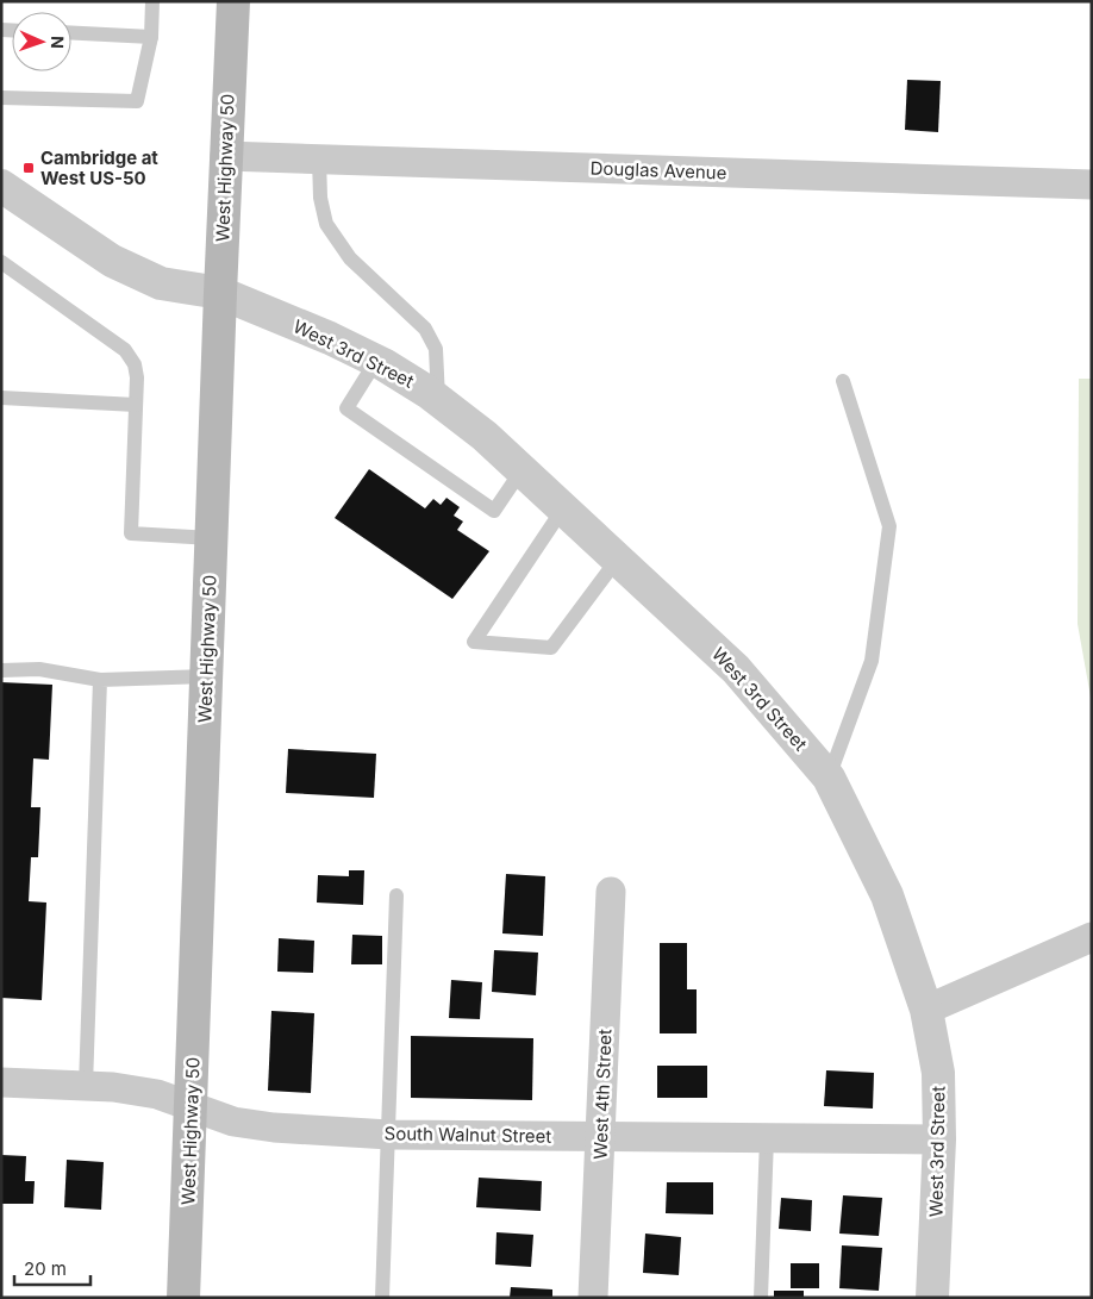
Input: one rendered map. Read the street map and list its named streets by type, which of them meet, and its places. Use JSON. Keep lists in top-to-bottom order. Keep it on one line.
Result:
{"streets":{"main road":["West Highway 50"],"street":["Douglas Avenue","West 3rd Street","West 4th Street","South Walnut Street"]},"crossings":[["West Highway 50","Douglas Avenue"],["West Highway 50","West 3rd Street"],["West Highway 50","South Walnut Street"],["West 3rd Street","South Walnut Street"],["West 4th Street","South Walnut Street"]],"places":{"transit":["Cambridge at West US-50"]},"scale_bar":"20 m","north":"right"}
